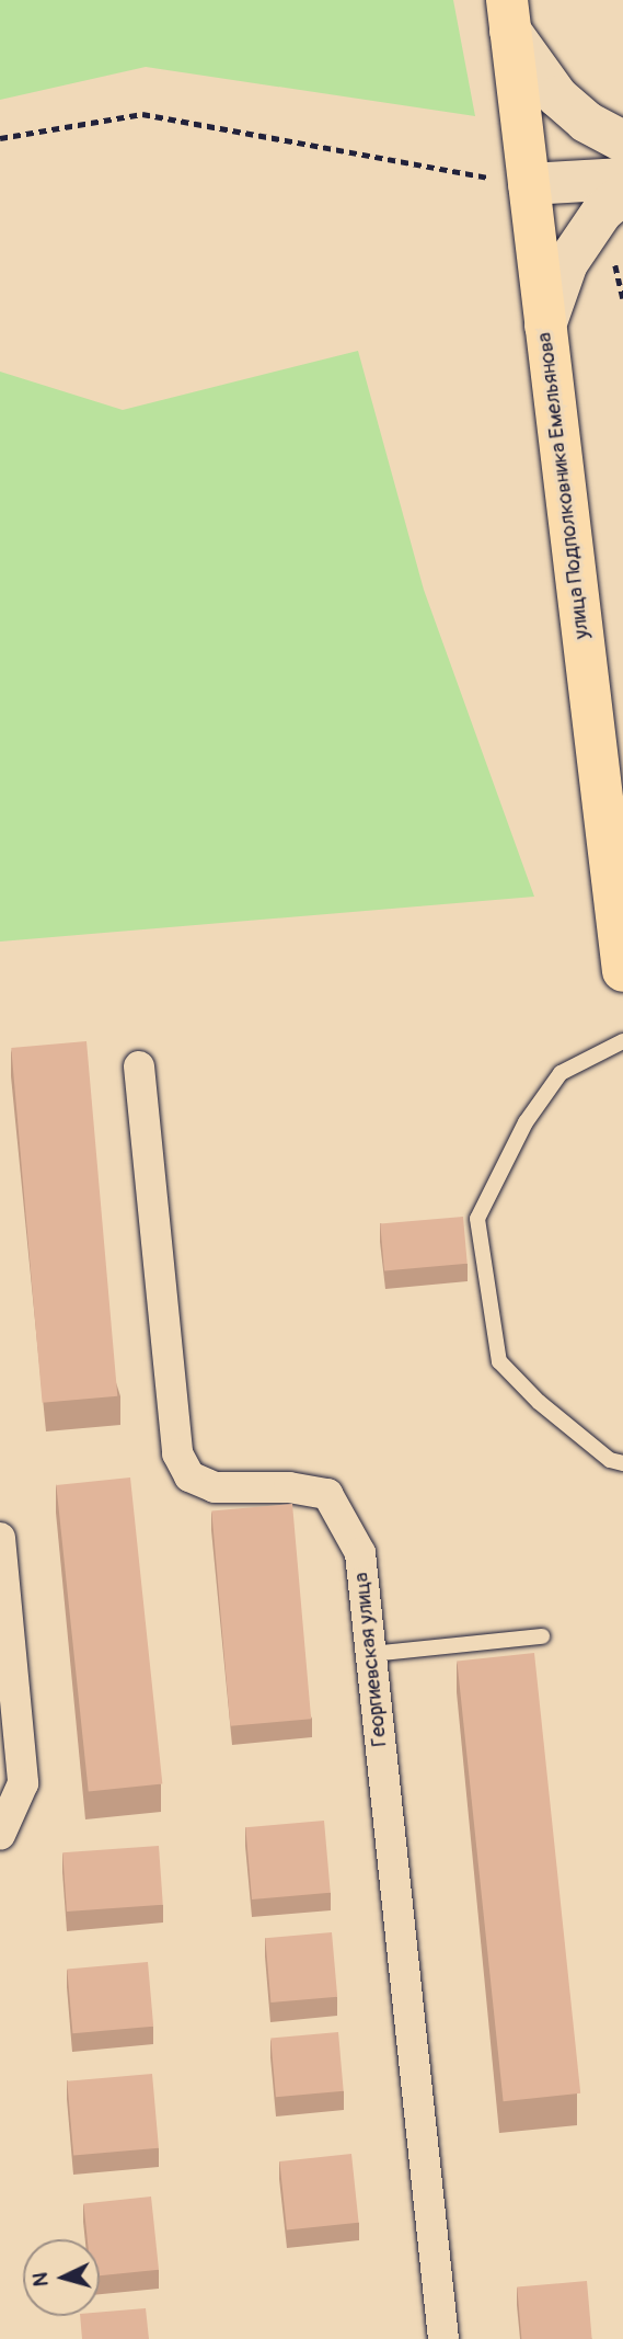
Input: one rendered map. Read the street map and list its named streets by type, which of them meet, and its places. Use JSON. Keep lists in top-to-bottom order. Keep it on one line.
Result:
{"streets":{"main road":["улица Подполковника Емельянова"],"street":["Георгиевская улица"]},"north":"left"}
